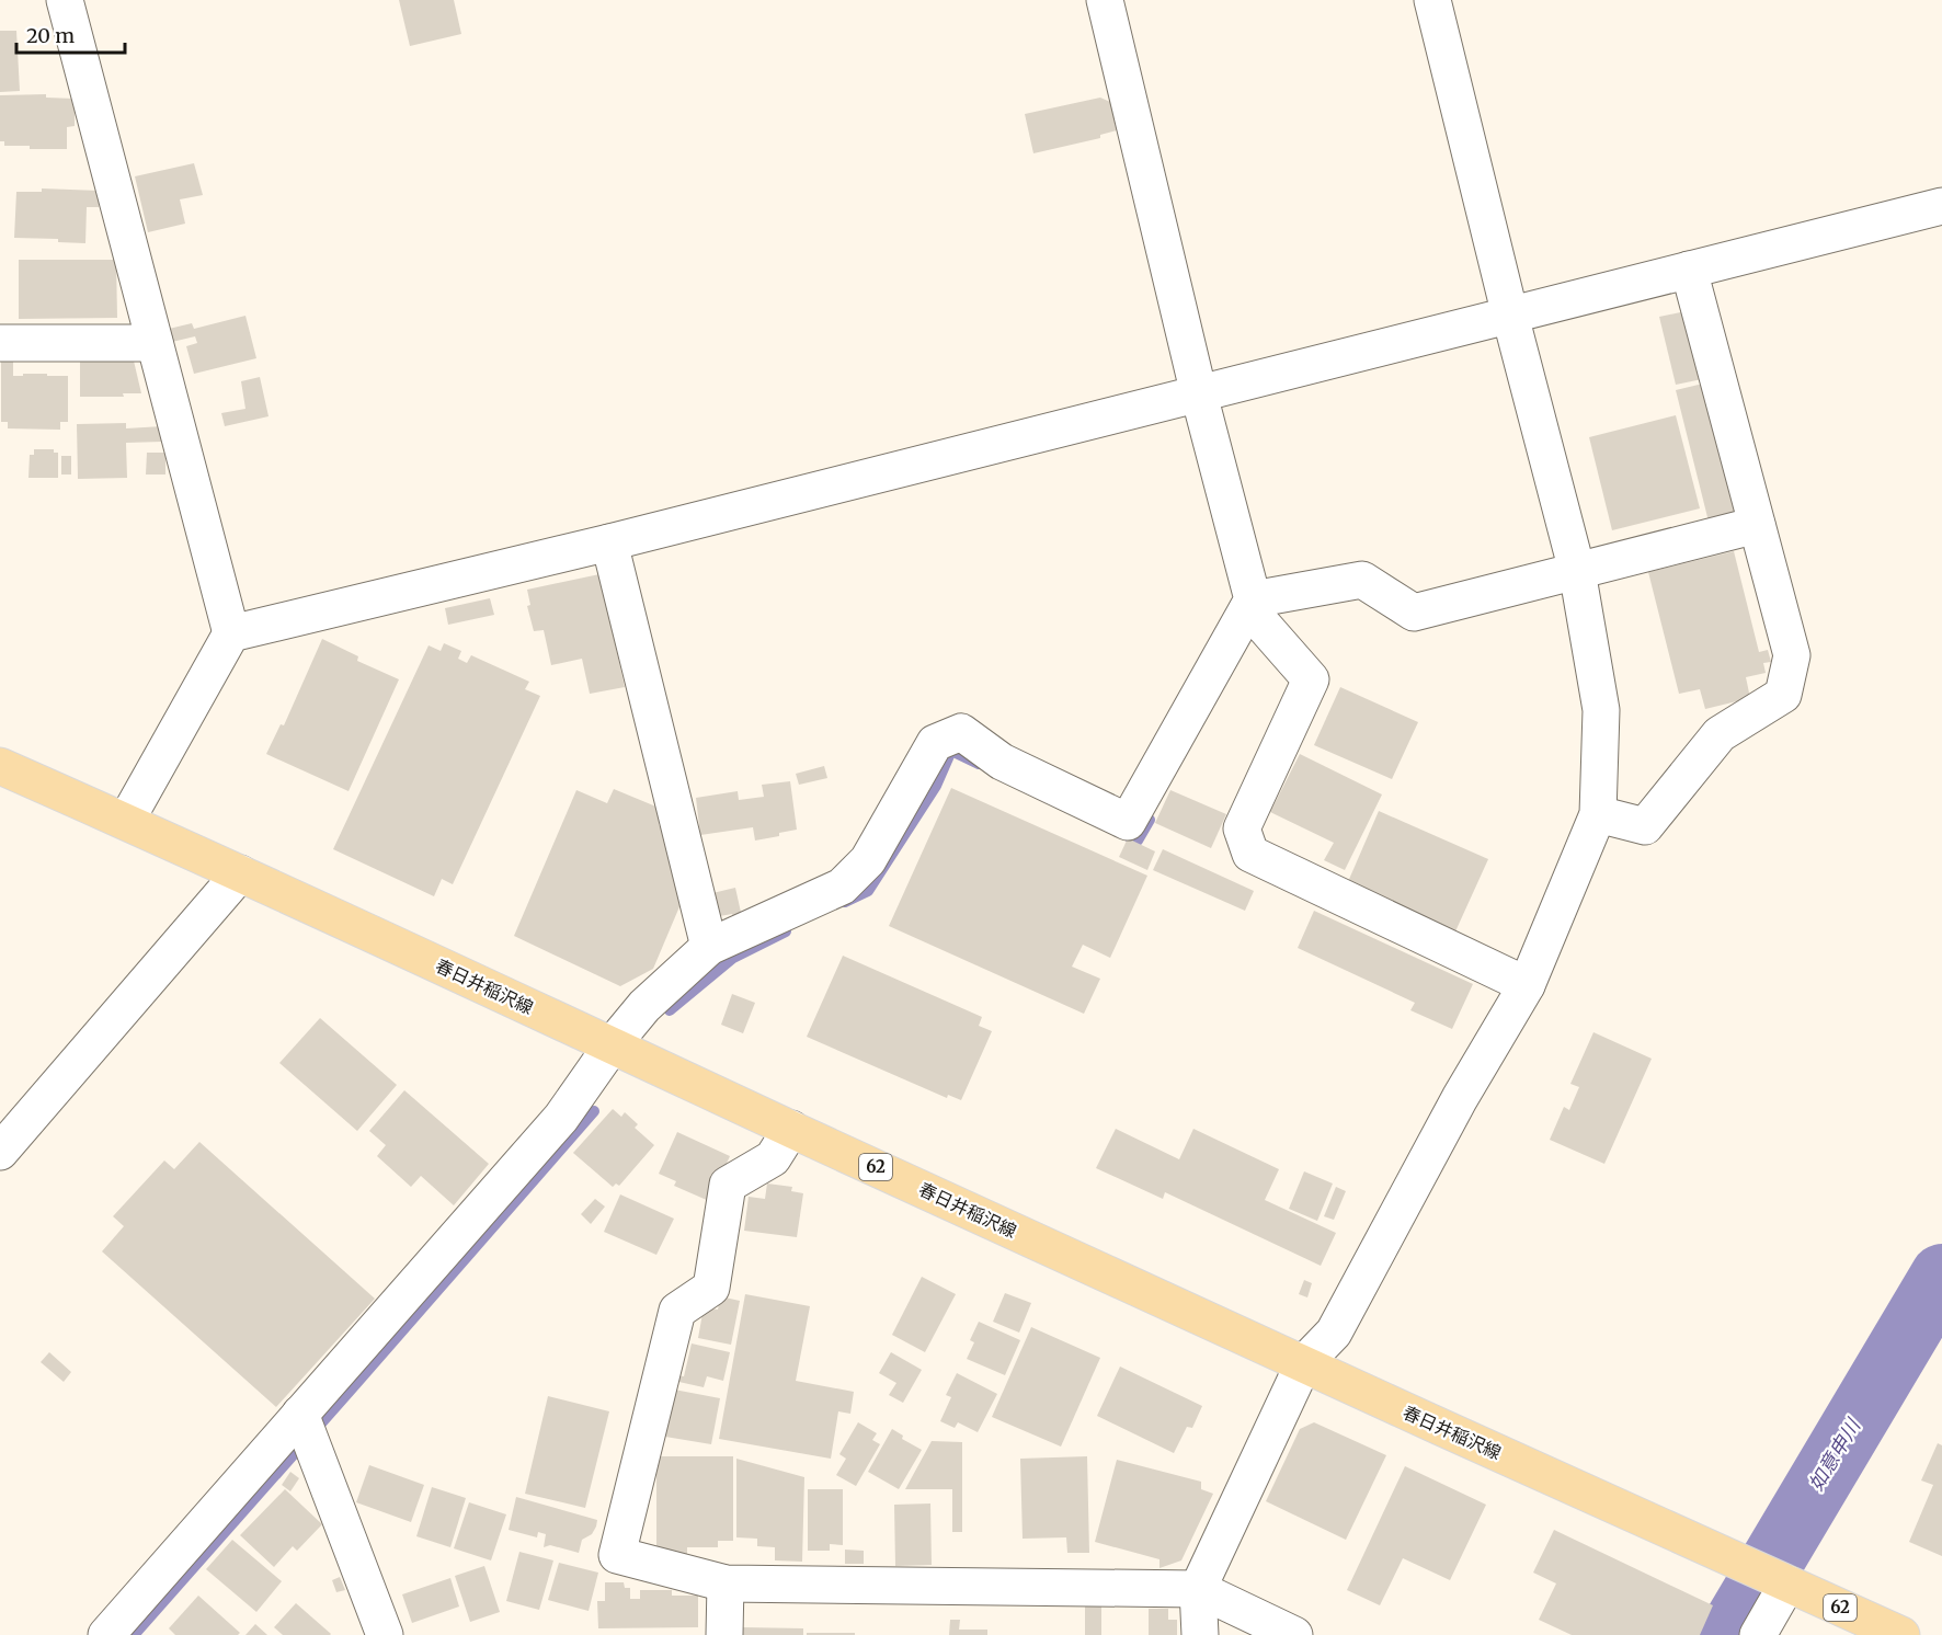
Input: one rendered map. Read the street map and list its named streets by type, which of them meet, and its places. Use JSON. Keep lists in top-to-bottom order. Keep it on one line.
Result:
{"streets":{"main road":["春日井稲沢線","62"]},"water":["如意申川"],"scale_bar":"20 m"}
